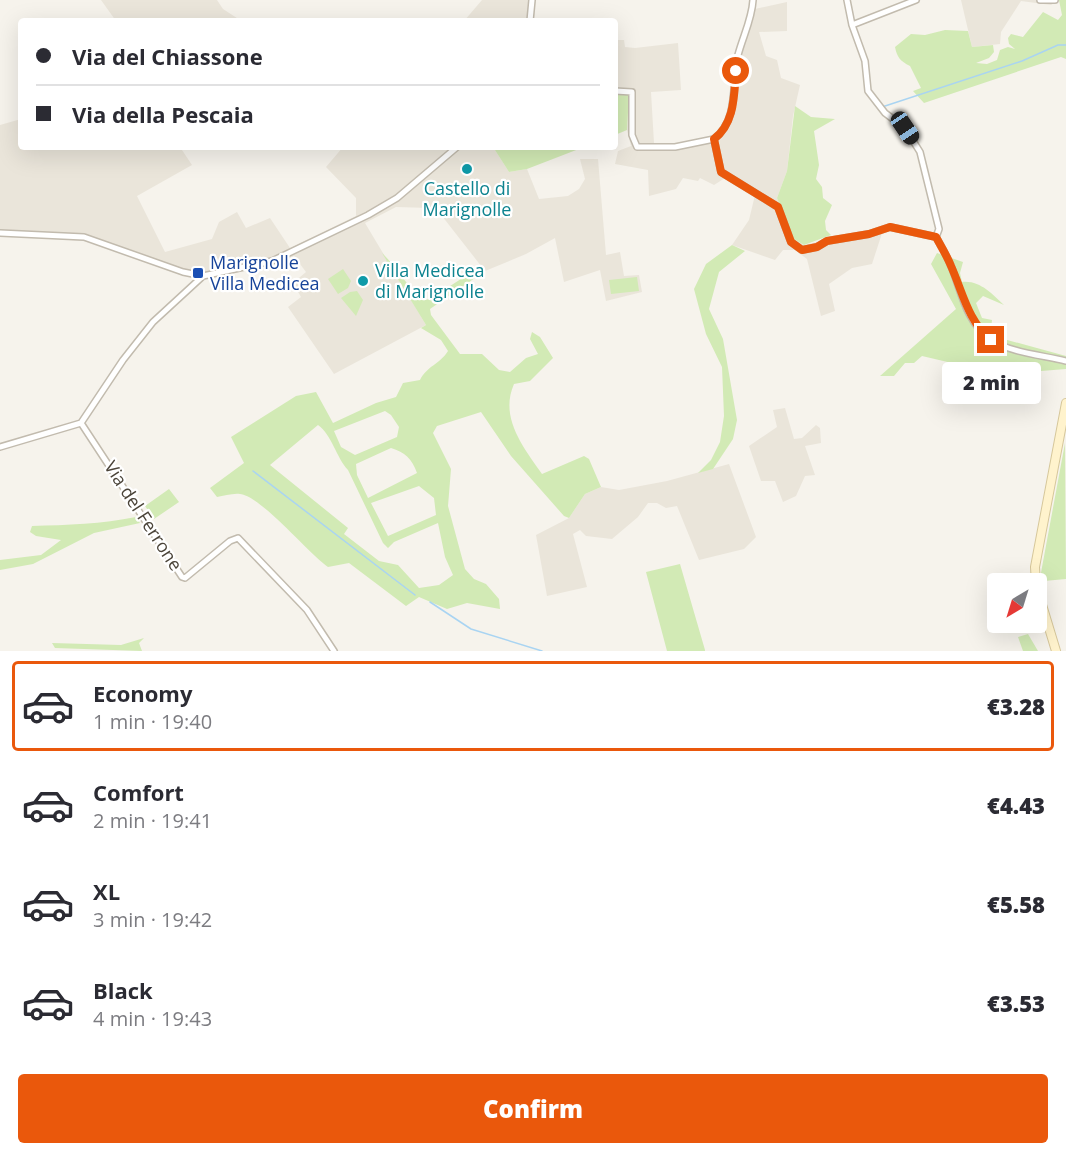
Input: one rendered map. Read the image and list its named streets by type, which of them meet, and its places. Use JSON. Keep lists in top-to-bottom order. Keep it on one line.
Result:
{"streets":{"street":["Via del Ferrone"]},"places":{"other":["Castello di Marignolle","Villa Medicea di Marignolle"],"transit":["Marignolle Villa Medicea"]},"north":"bottom left","page":{"banner":["Via del Chiassone","Via della Pescaia"],"bubble":"2 min","list":[{"name":"Economy","note":"1 min · 19:40","value":"€3.28"},{"name":"Comfort","note":"2 min · 19:41","value":"€4.43"},{"name":"XL","note":"3 min · 19:42","value":"€5.58"},{"name":"Black","note":"4 min · 19:43","value":"€3.53"}],"buttons":"Confirm"}}
